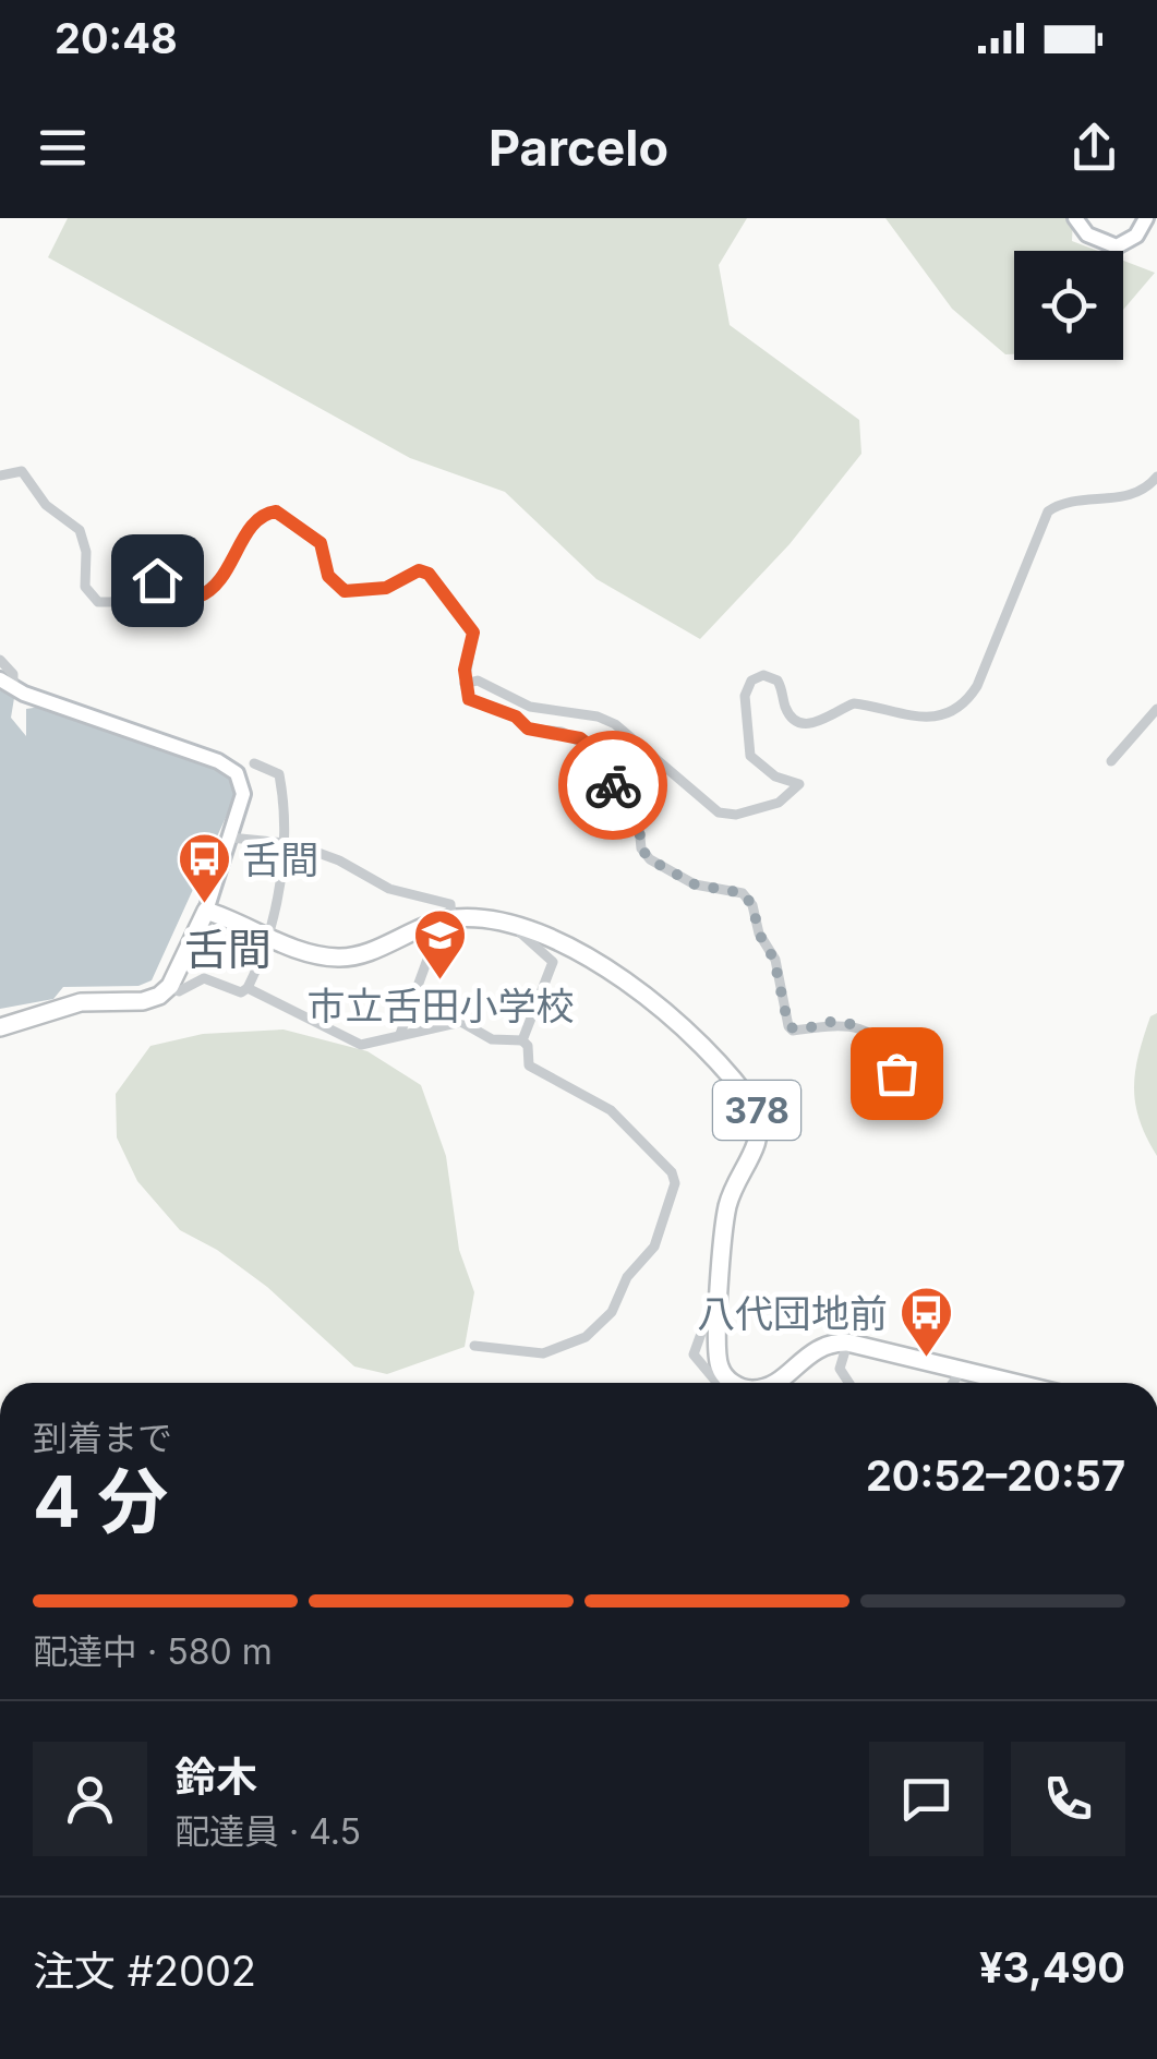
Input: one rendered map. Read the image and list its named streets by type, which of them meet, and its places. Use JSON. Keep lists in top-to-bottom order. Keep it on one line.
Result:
{"streets":{"highway":["378"]},"districts":["舌間"],"places":{"bus stop":["舌間","八代団地前"],"school or university":["市立舌田小学校"]},"page":{"status":"20:48","header":"Parcelo","heading":["4 分","到着まで","20:52–20:57"],"panel":["鈴木","配達員 · 4.5","注文 #2002","¥3,490"],"bar":"配達中 · 580 m"}}
